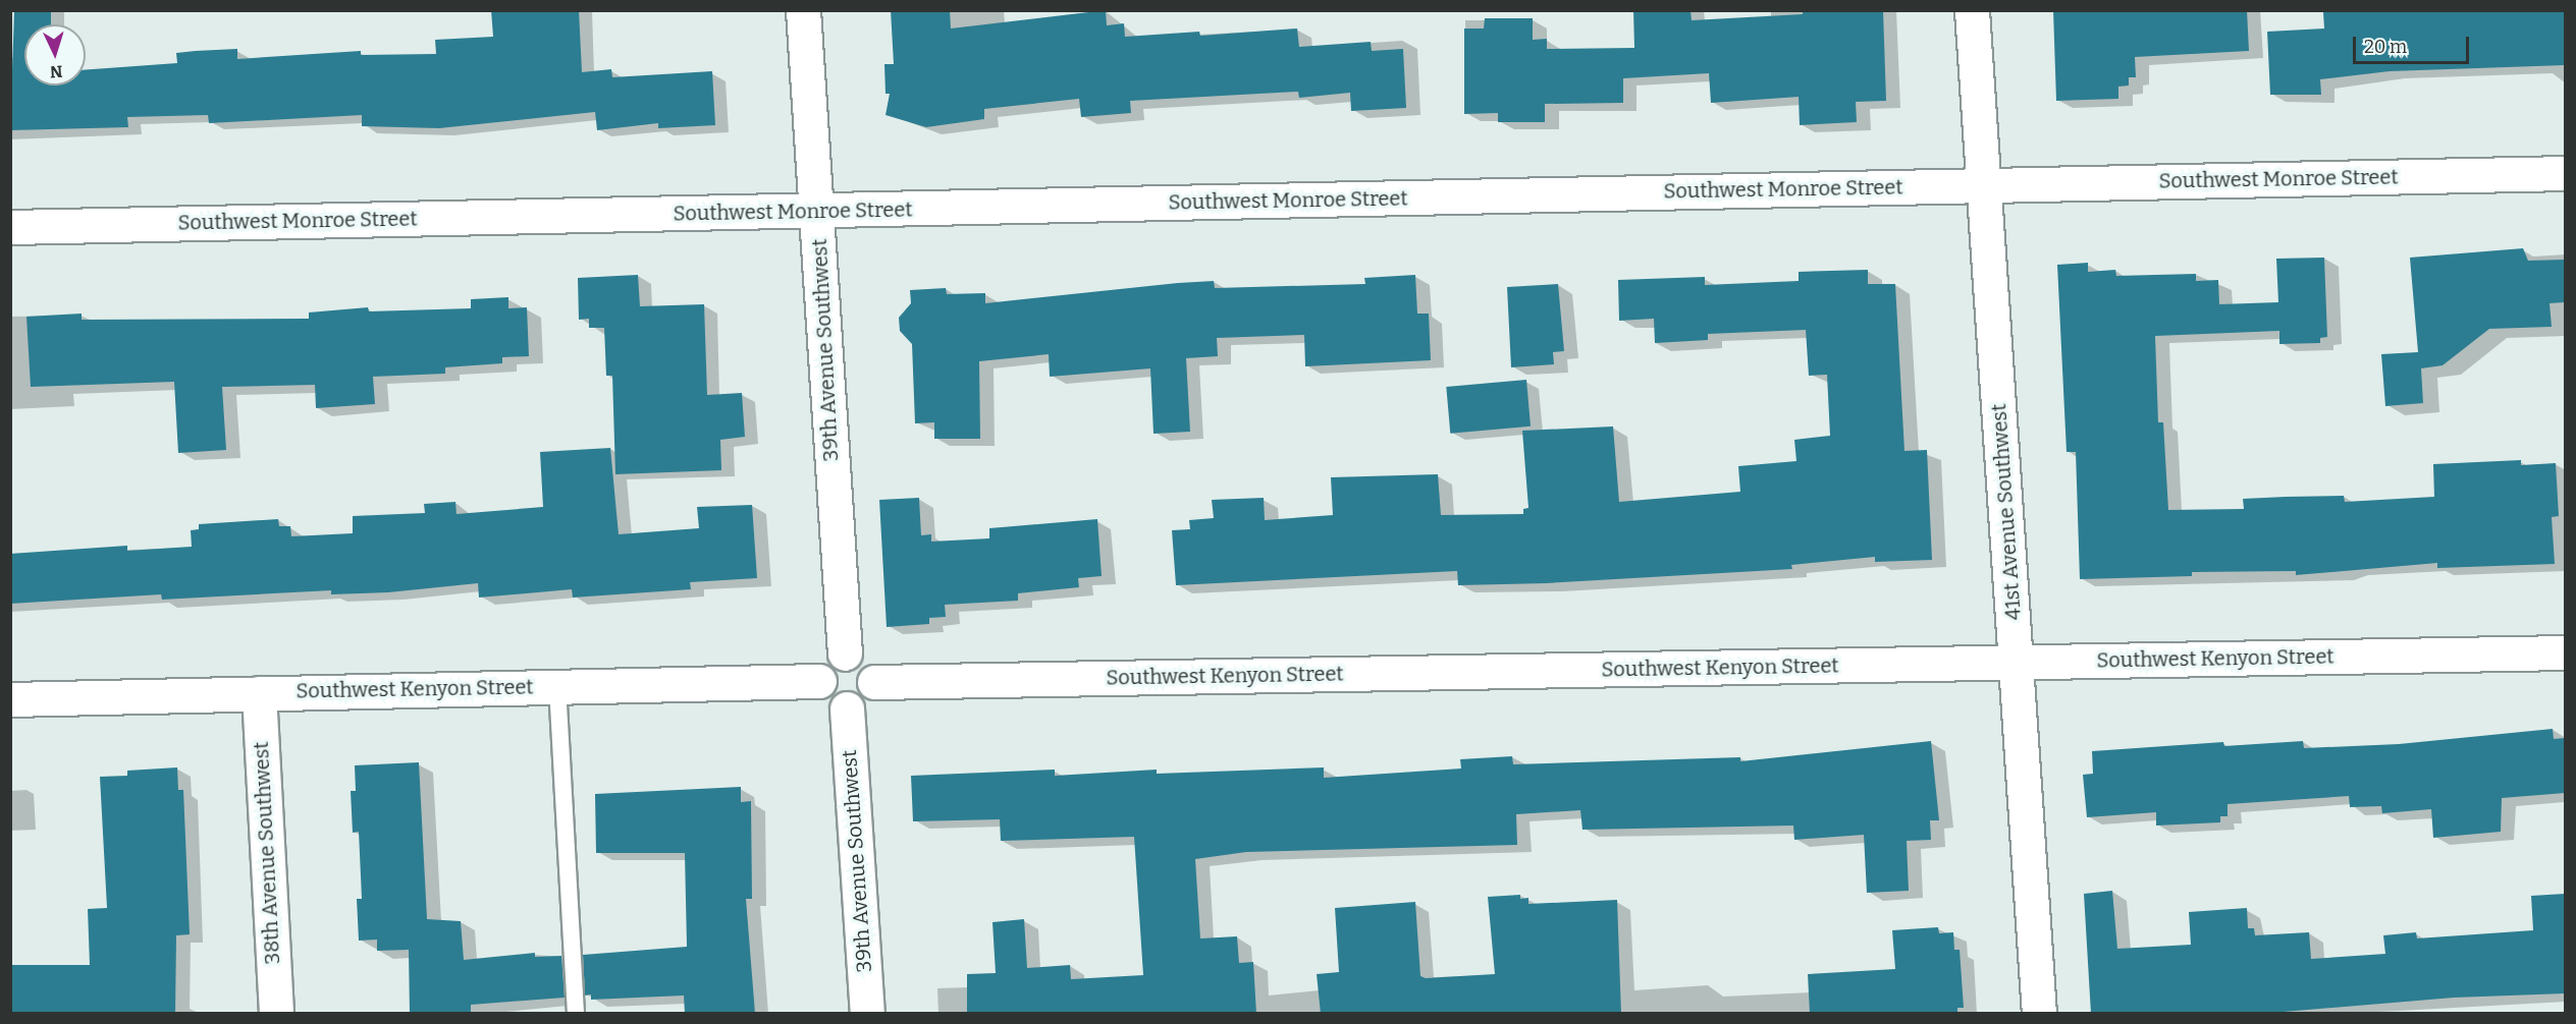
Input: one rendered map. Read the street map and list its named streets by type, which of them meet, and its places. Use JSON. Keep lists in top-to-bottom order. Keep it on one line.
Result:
{"streets":{"street":["Southwest Monroe Street","39th Avenue Southwest","41st Avenue Southwest","Southwest Kenyon Street","38th Avenue Southwest"]},"crossings":[["Southwest Monroe Street","39th Avenue Southwest"],["Southwest Monroe Street","41st Avenue Southwest"],["39th Avenue Southwest","Southwest Kenyon Street"],["41st Avenue Southwest","Southwest Kenyon Street"],["Southwest Kenyon Street","38th Avenue Southwest"]],"scale_bar":"20 m","north":"bottom"}
